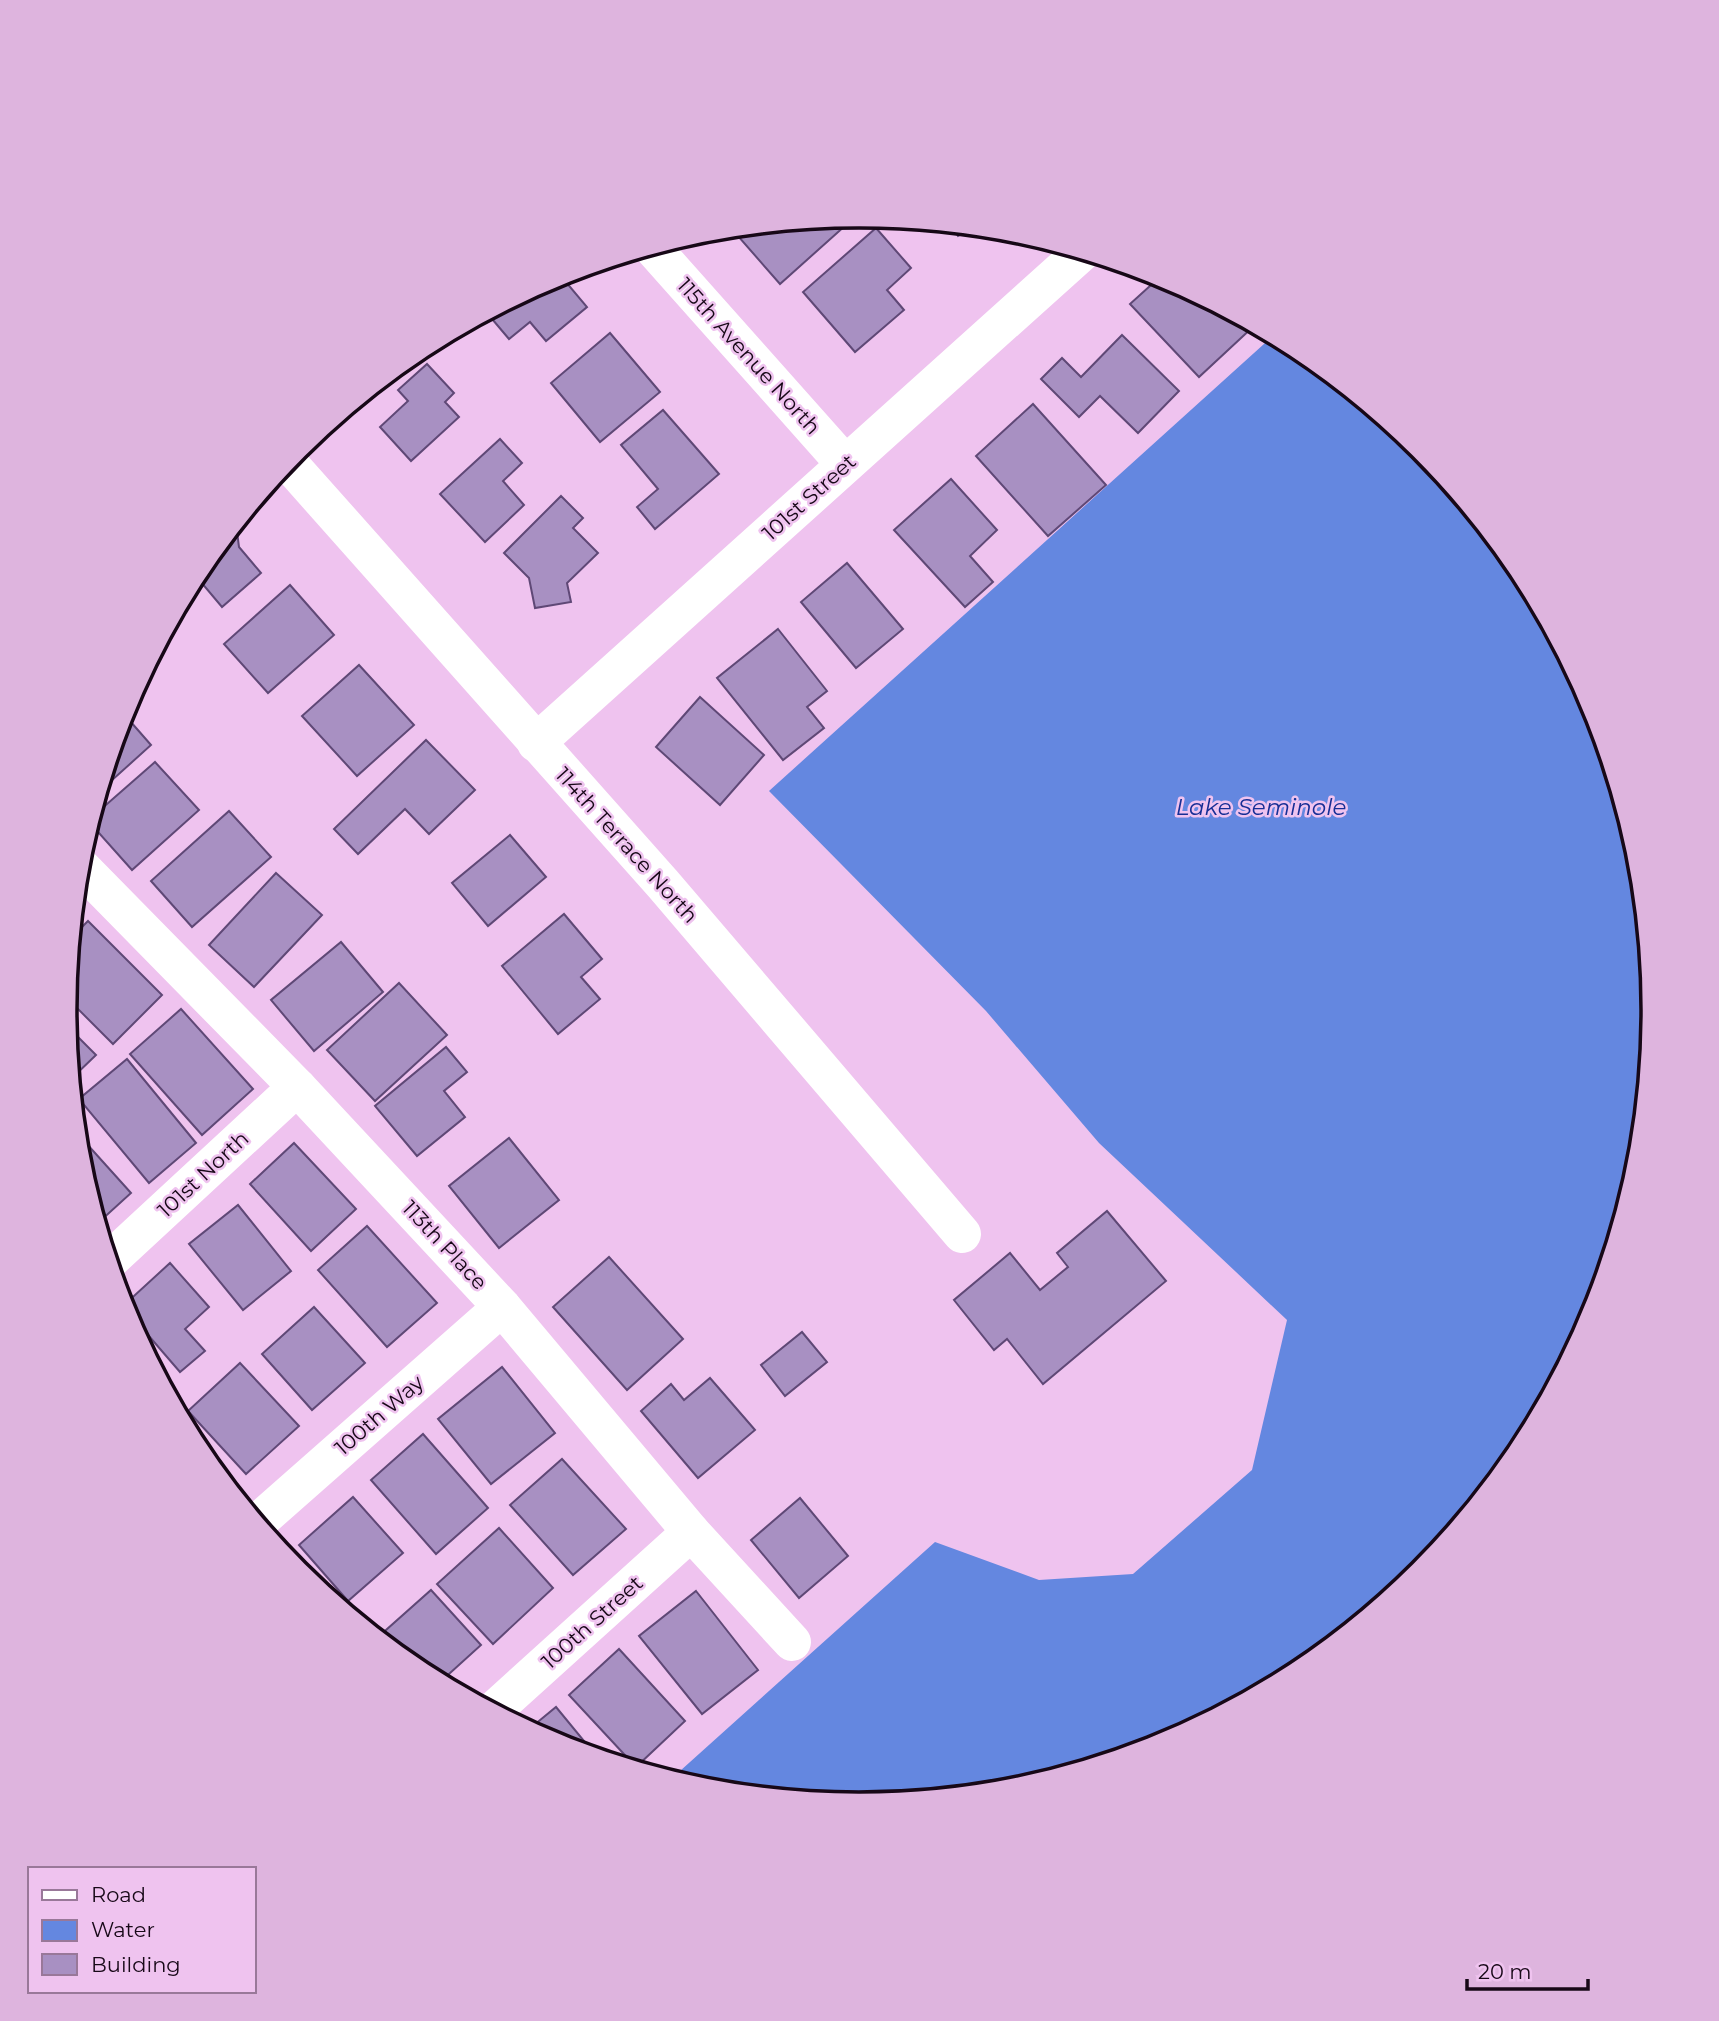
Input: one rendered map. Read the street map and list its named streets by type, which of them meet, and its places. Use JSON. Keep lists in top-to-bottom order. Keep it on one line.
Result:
{"streets":{"street":["115th Avenue North","101st Street","114th Terrace North","101st North","113th Place","100th Way","100th Street"]},"crossings":[["115th Avenue North","101st Street"],["101st Street","114th Terrace North"],["101st North","113th Place"],["113th Place","100th Way"],["113th Place","100th Street"]],"water":["Lake Seminole"],"legend":["Road","Water","Building"],"scale_bar":"20 m"}
